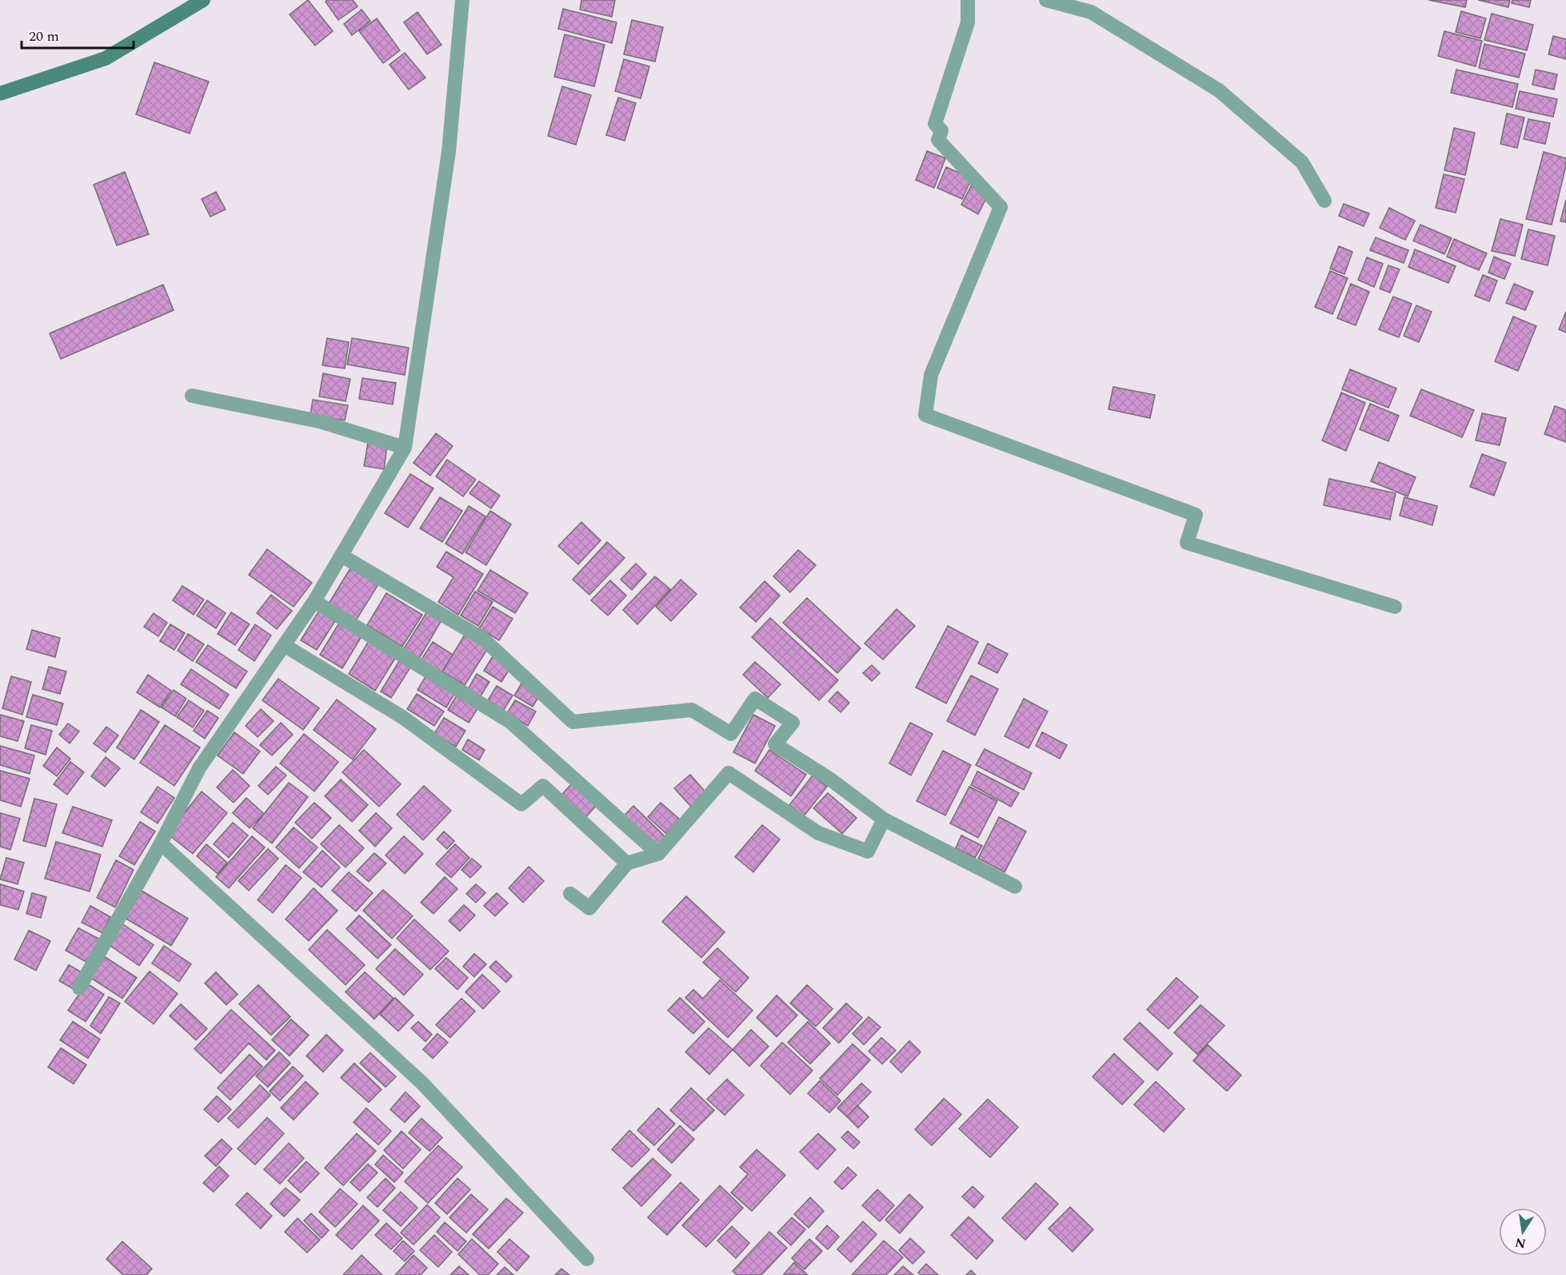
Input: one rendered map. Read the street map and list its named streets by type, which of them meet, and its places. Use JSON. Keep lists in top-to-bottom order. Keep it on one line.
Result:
{"scale_bar":"20 m","north":"bottom"}
